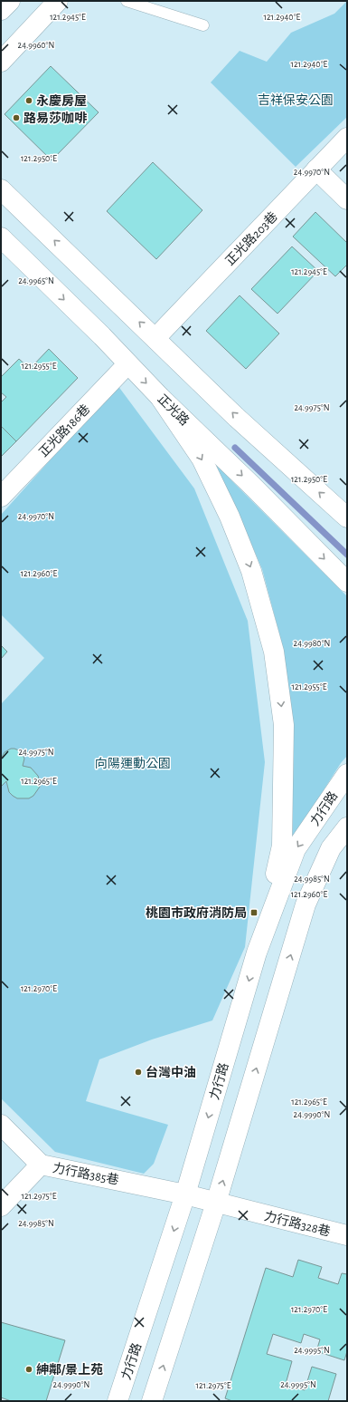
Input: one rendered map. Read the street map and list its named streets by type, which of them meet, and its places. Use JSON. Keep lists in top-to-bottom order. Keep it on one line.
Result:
{"streets":{"street":["正光路203巷","正光路","正光路186巷","力行路","力行路385巷","力行路328巷"]},"crossings":[["正光路","正光路186巷"],["力行路","力行路385巷"],["力行路","力行路328巷"],["力行路385巷","力行路328巷"]],"parks":["吉祥保安公園","向陽運動公園"],"places":{"other":["永慶房屋","路易莎咖啡","台灣中油","紳鄰/景上苑"],"transit":["桃園市政府消防局"]},"coordinates":["121.2945°E","121.2940°E","24.9960°N","121.2950°E","24.9970°N","24.9965°N","121.2955°E","24.9975°N","121.2960°E","24.9980°N","121.2965°E","24.9985°N","121.2970°E","24.9990°N","121.2975°E","24.9995°N"]}
